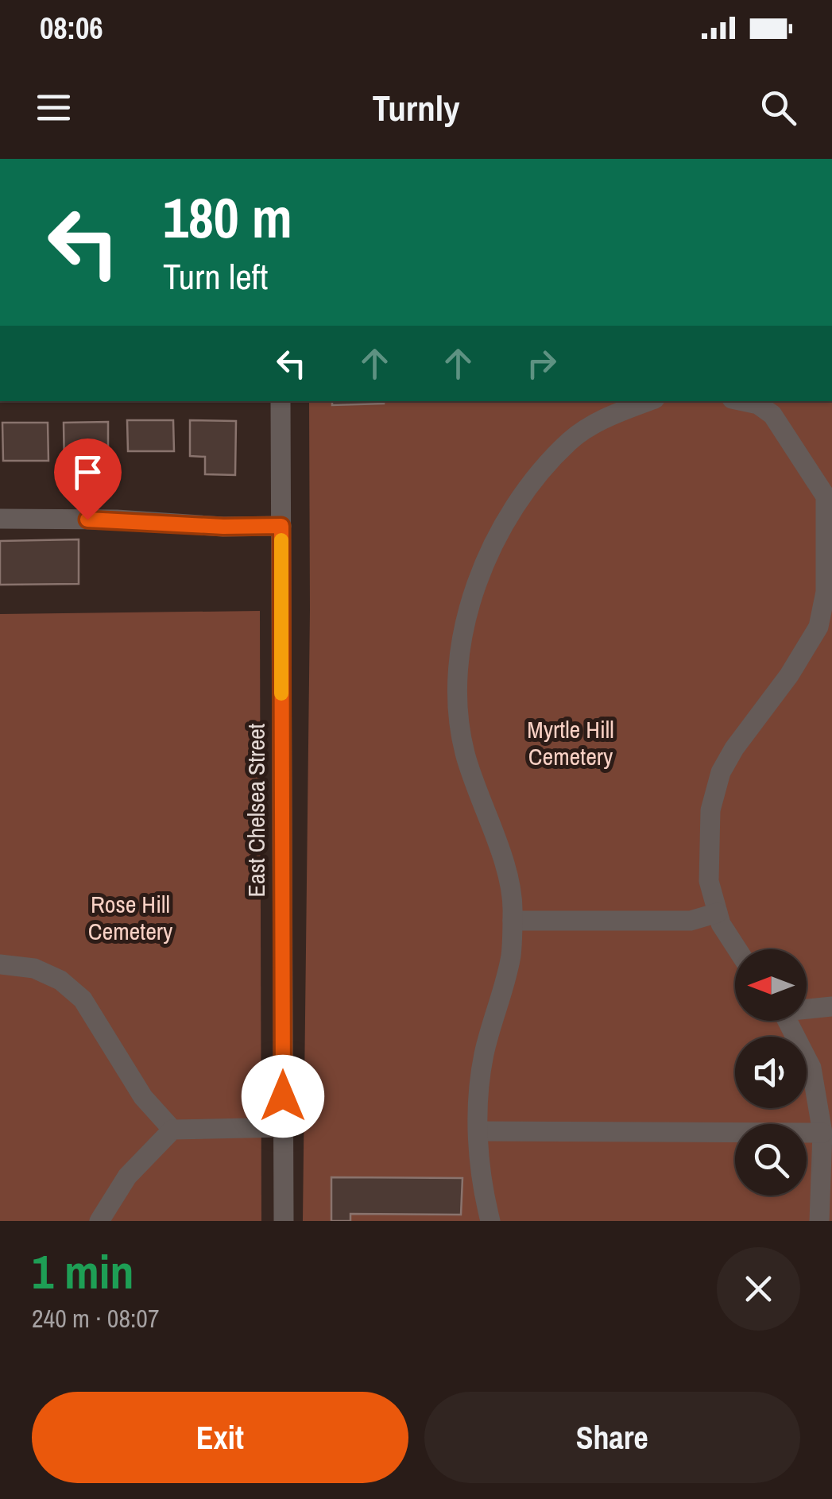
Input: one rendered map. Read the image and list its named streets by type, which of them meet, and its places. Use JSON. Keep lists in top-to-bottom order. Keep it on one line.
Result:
{"streets":{"street":["East Chelsea Street"]},"parks":["Myrtle Hill Cemetery","Rose Hill Cemetery"],"north":"left","page":{"status":"08:06","header":"Turnly","turn":["180 m","Turn left"],"heading":["1 min","240 m · 08:07"],"buttons":["Exit","Share"]}}
